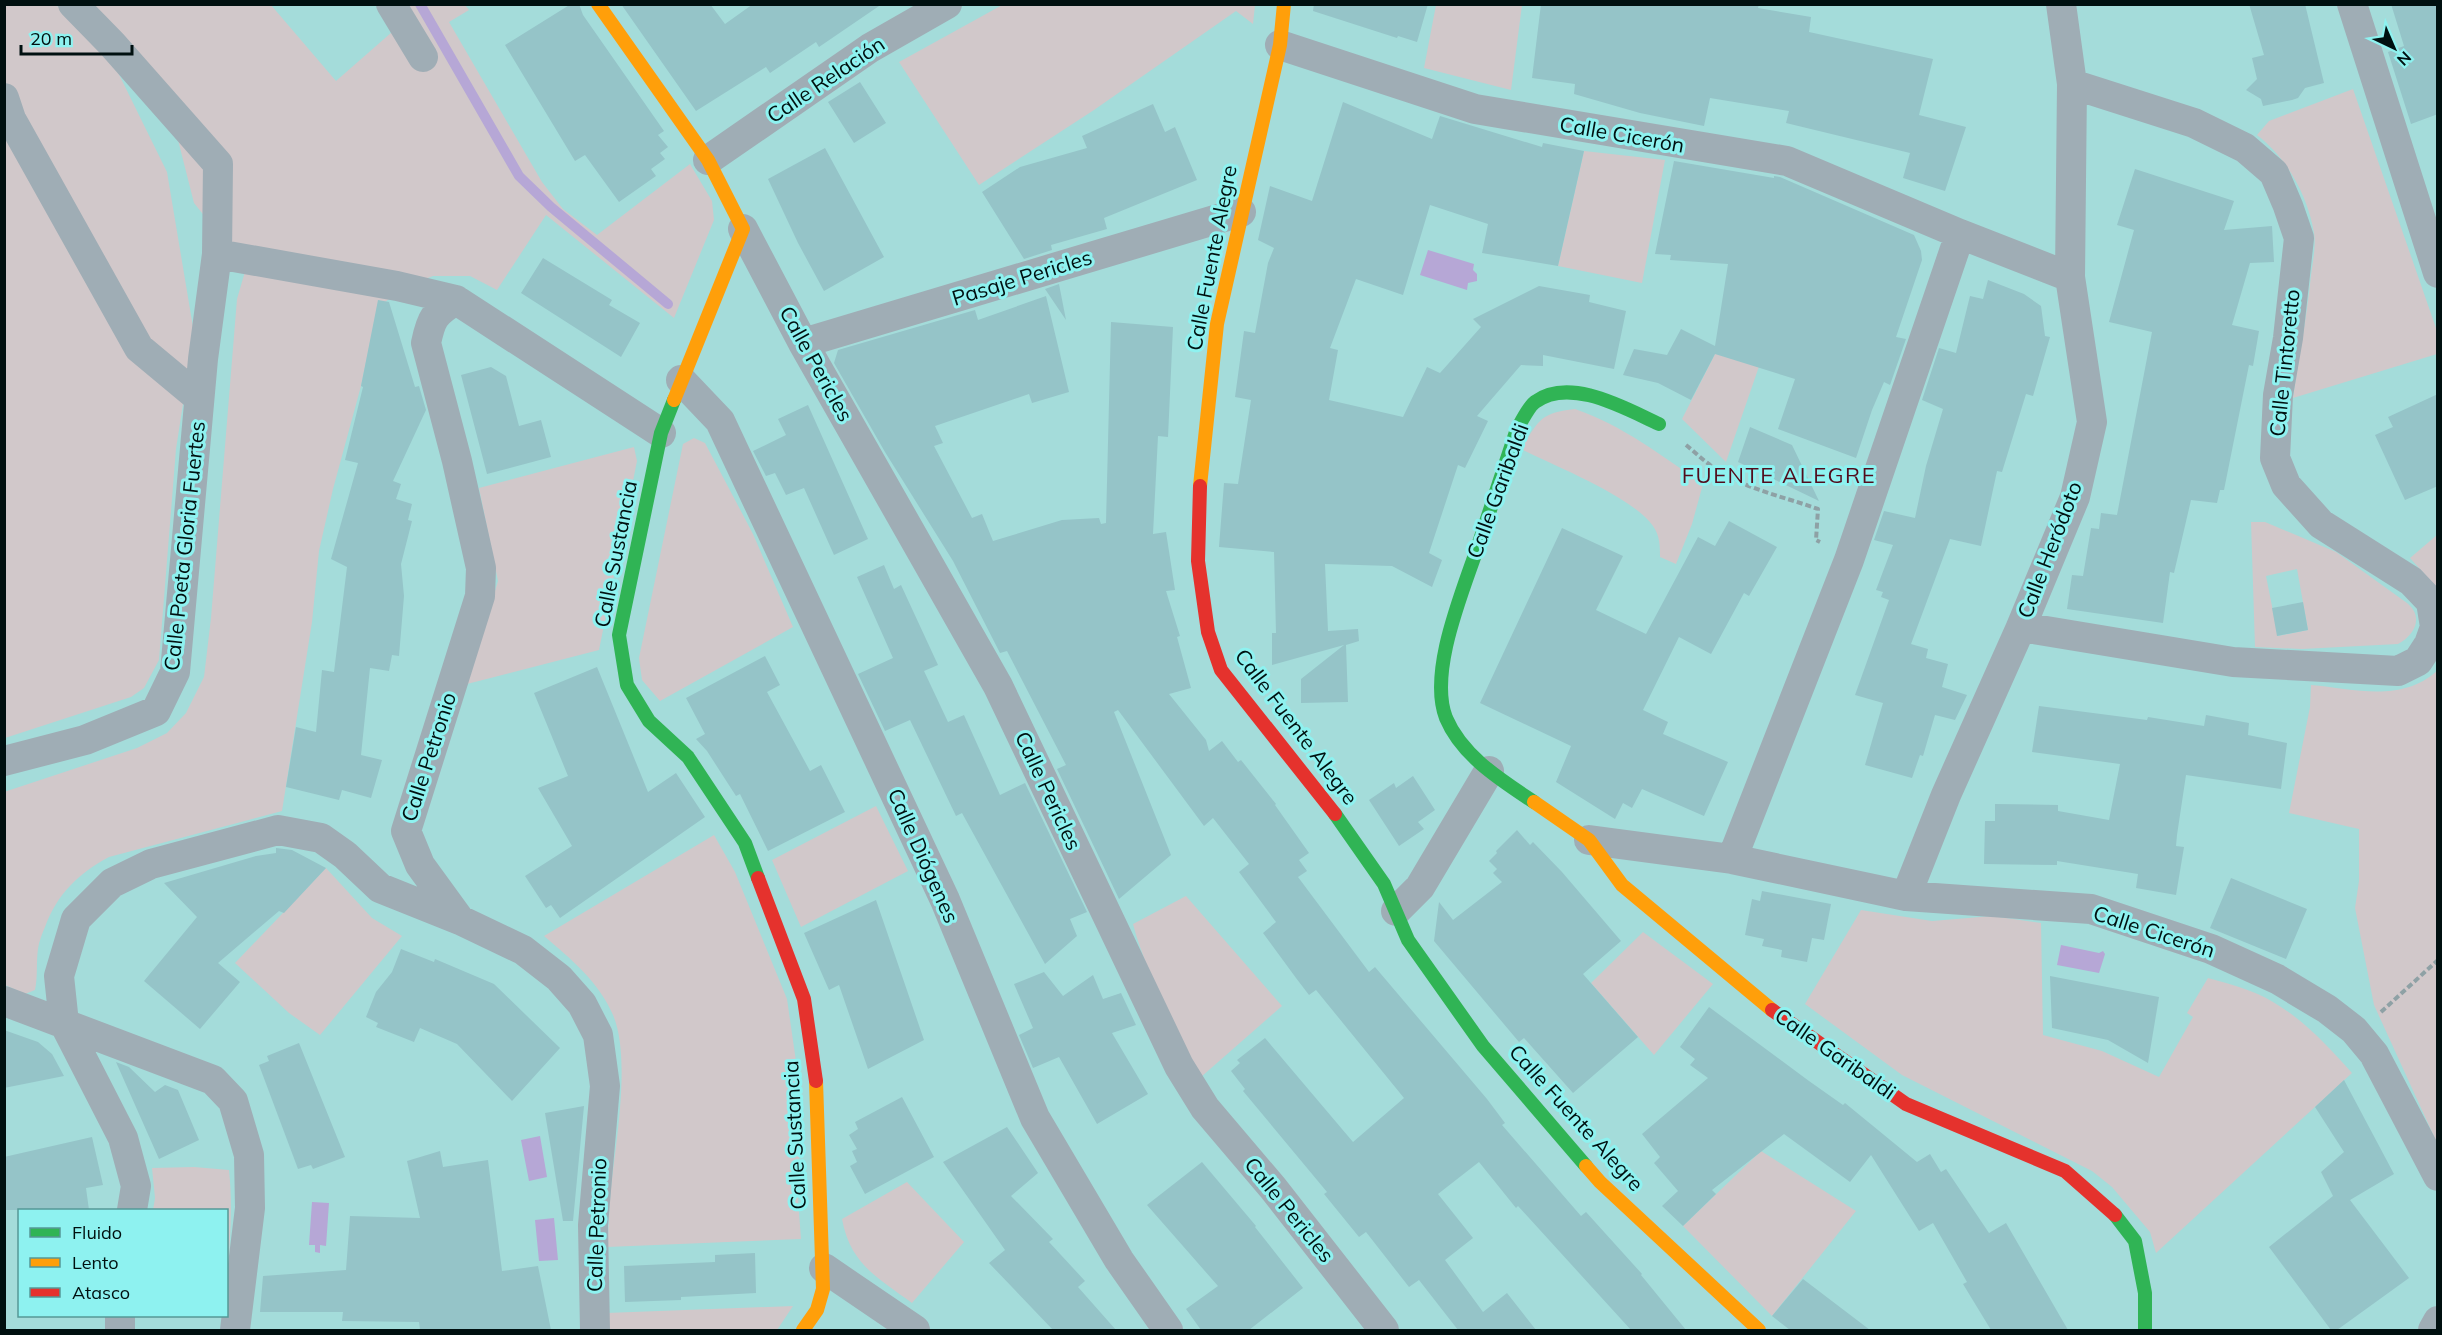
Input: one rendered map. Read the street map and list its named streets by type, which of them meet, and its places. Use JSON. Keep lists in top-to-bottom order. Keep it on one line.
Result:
{"streets":{"street":["Calle Relación","Calle Cicerón","Calle Fuente Alegre","Pasaje Pericles","Calle Tintoretto","Calle Pericles","Calle Garibaldi","Calle Poeta Gloria Fuertes","Calle Heródoto","Calle Sustancia","Calle Petronio","Calle Diógenes"]},"crossings":[["Calle Cicerón","Calle Fuente Alegre"],["Calle Cicerón","Calle Garibaldi"],["Calle Cicerón","Calle Heródoto"],["Calle Fuente Alegre","Pasaje Pericles"],["Pasaje Pericles","Calle Pericles"],["Calle Tintoretto","Calle Heródoto"],["Calle Pericles","Calle Sustancia"],["Calle Sustancia","Calle Diógenes"]],"districts":["FUENTE ALEGRE"],"legend":["Fluido","Lento","Atasco"],"scale_bar":"20 m","north":"bottom right"}
